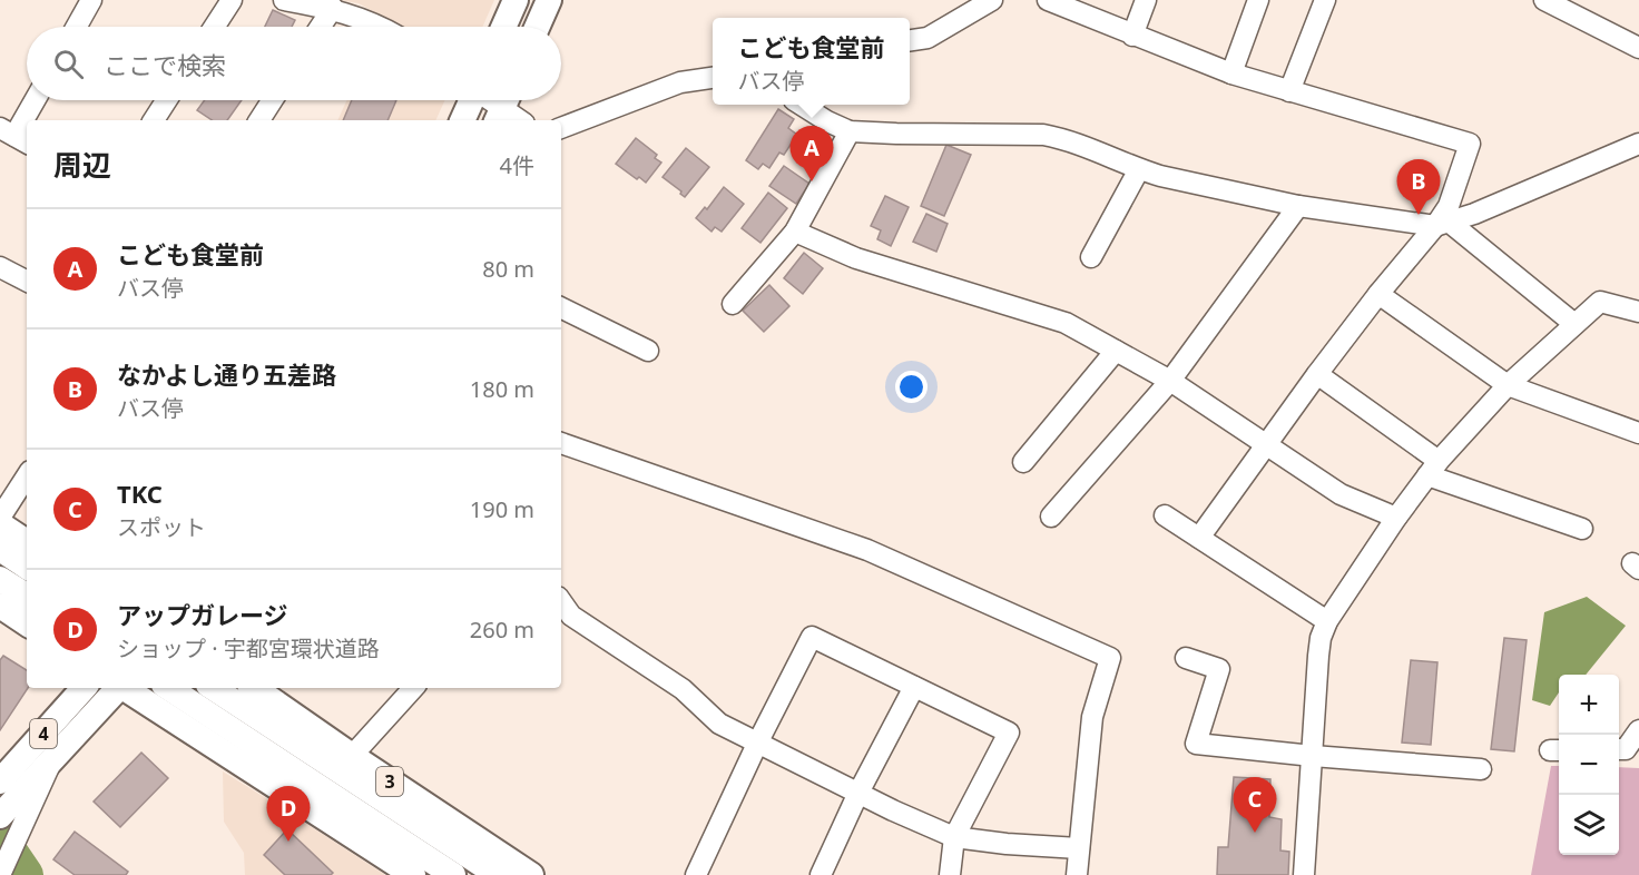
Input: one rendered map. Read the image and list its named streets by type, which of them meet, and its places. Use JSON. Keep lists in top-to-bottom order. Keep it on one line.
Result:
{"streets":{"main road":["4","3"]},"page":{"popup":["こども食堂前","バス停"],"search":"ここで検索","heading":["周辺","4件"],"pins":["A","B","C","D"],"list":[{"mark":"A","name":"こども食堂前","note":"バス停","value":"80 m"},{"mark":"B","name":"なかよし通り五差路","note":"バス停","value":"180 m"},{"mark":"C","name":"TKC","note":"スポット","value":"190 m"},{"mark":"D","name":"アップガレージ","note":"ショップ · 宇都宮環状道路","value":"260 m"}],"map_buttons":["+","−"]}}
